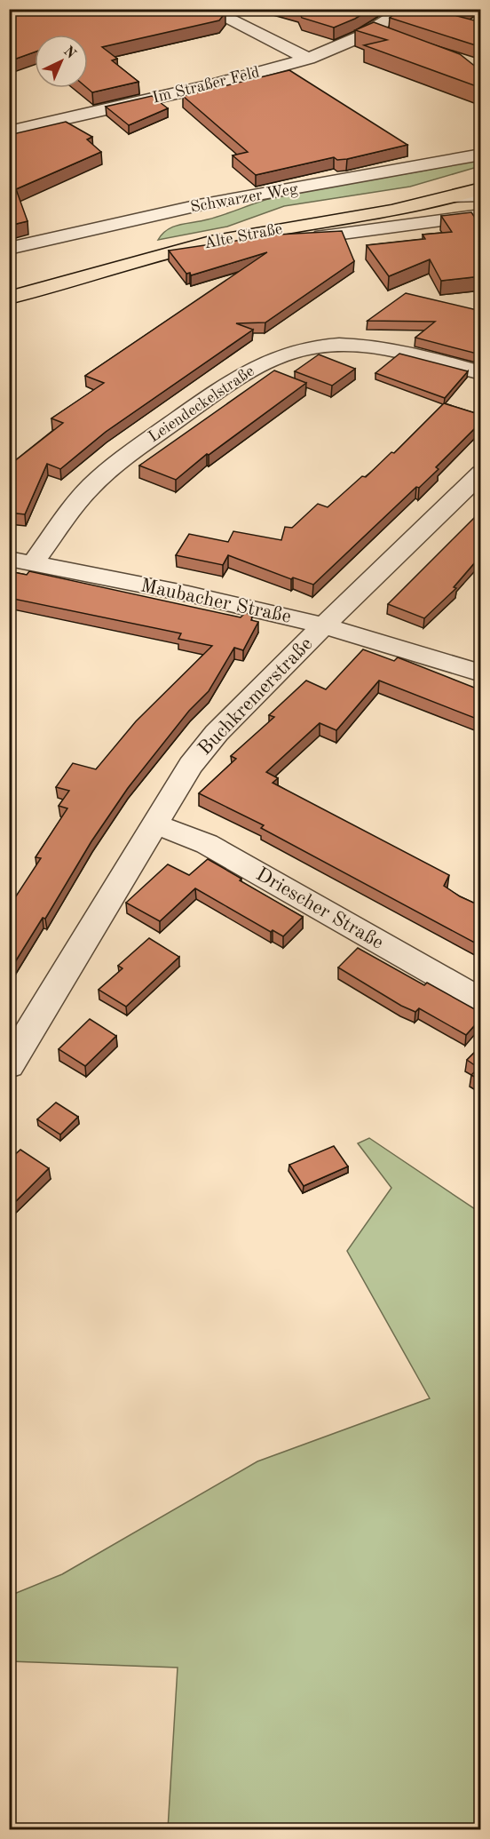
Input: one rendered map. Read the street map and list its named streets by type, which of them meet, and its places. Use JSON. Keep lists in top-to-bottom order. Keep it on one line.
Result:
{"streets":{"main road":["Alte Straße"],"street":["Im Straßer Feld","Schwarzer Weg","Leiendeckelstraße","Maubacher Straße","Buchkremerstraße","Driescher Straße"]},"crossings":[["Leiendeckelstraße","Maubacher Straße"],["Maubacher Straße","Buchkremerstraße"],["Buchkremerstraße","Driescher Straße"]],"north":"top right"}
